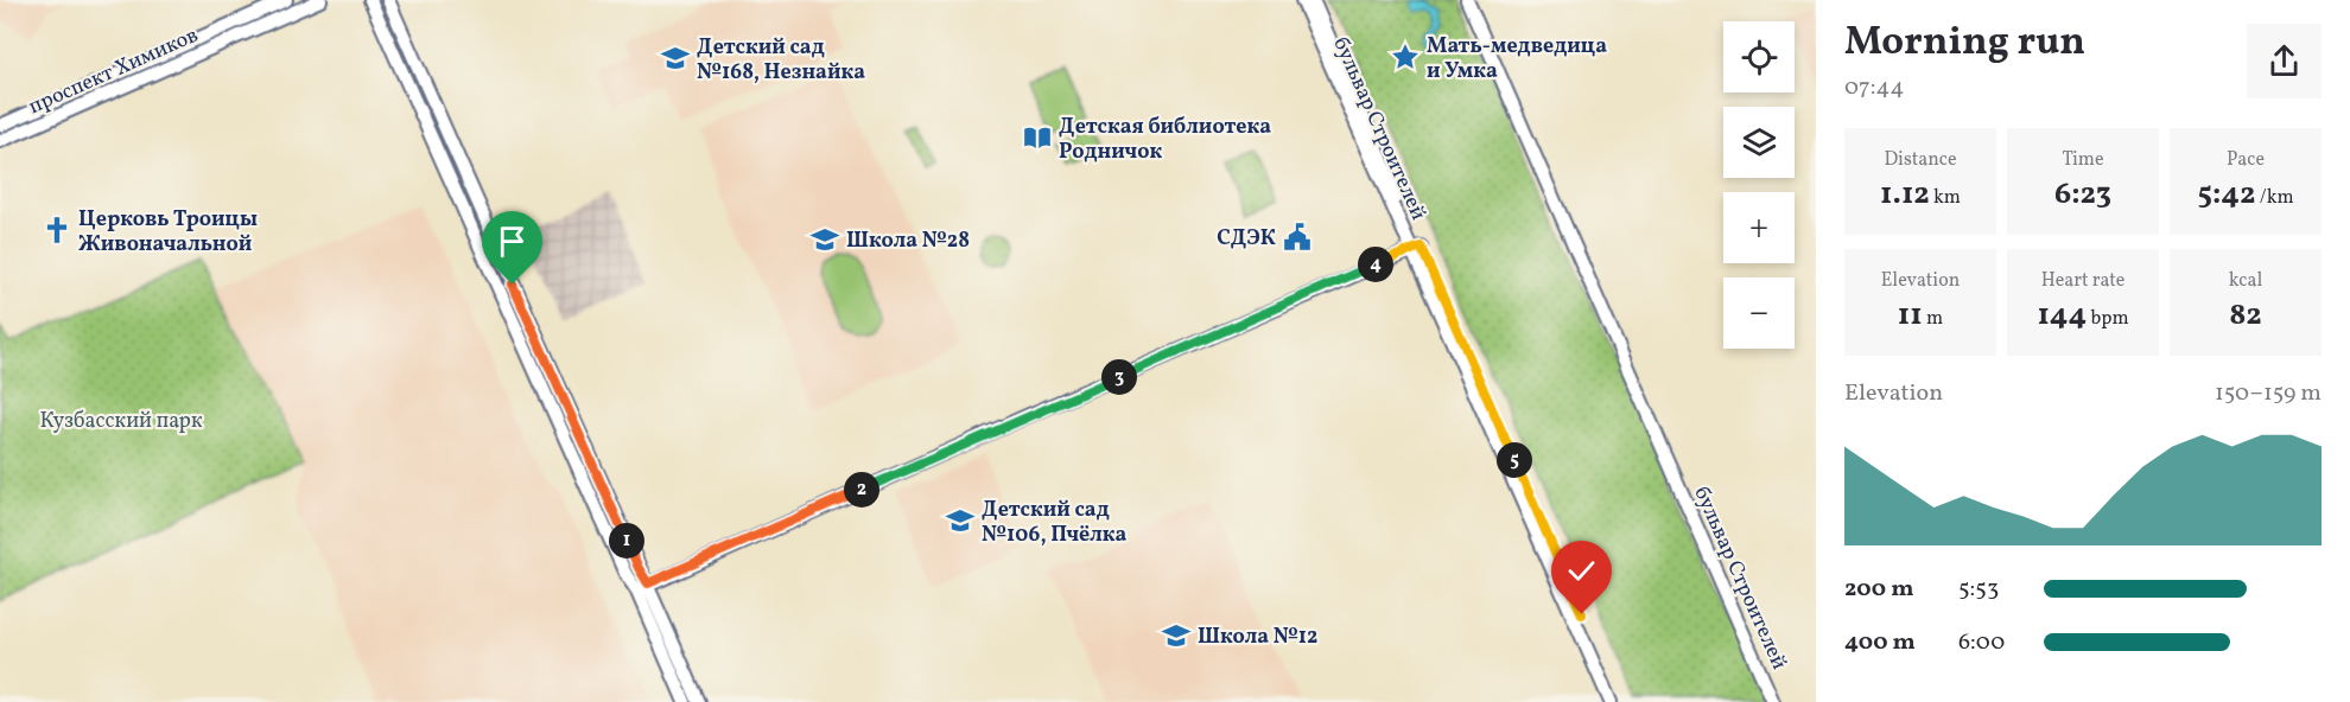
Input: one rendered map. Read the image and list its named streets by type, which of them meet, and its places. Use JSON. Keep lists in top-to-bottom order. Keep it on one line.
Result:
{"streets":{"main road":["проспект Химиков","бульвар Строителей"]},"parks":["Кузбасский парк"],"places":{"place":["Мать-медведица и Умка"],"school or university":["Детский сад №168, Незнайка","Школа №28","Детский сад №106, Пчёлка","Школа №12"],"library":["Детская библиотека Родничок"],"church":["Церковь Троицы Живоначальной"],"public building":["СДЭК"]},"page":{"heading":["Morning run","07:44"],"map_buttons":["+","−"],"stats":[["Distance","1.12 km"],["Time","6:23"],["Pace","5:42 /km"],["Elevation","11 m"],["Heart rate","144 bpm"],["kcal","82"]],"pins":["4","3","5","2","1"],"chart":["Elevation","150–159 m"],"list":[{"name":"200 m","note":"5:53"},{"name":"400 m","note":"6:00"}]}}
